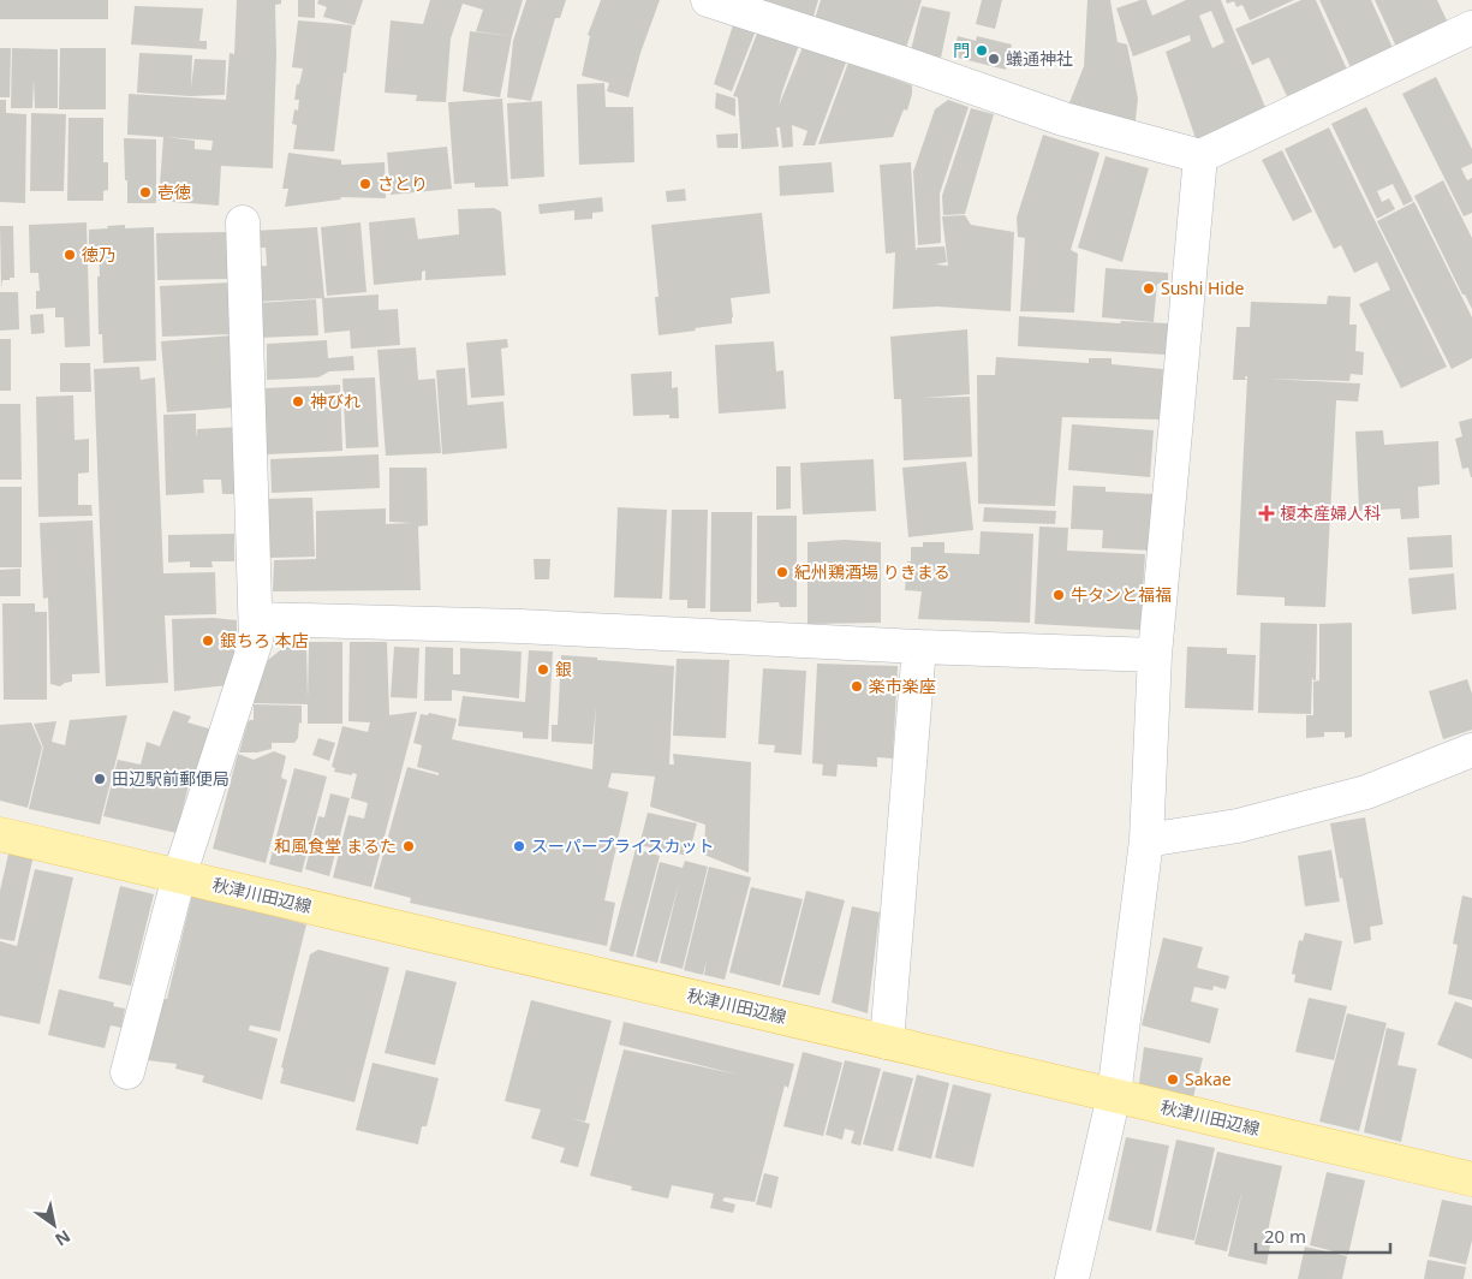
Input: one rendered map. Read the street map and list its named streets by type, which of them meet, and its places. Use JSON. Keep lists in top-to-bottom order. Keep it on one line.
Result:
{"streets":{"main road":["秋津川田辺線"]},"places":{"other":["門","蟻通神社","さとり","壱徳","徳乃","Sushi Hide","神びれ","紀州鶏酒場 りきまる","牛タンと福福","銀ちろ 本店","銀","楽市楽座","田辺駅前郵便局","和風食堂 まるた","スーパープライスカット","Sakae"],"health":["榎本産婦人科"]},"scale_bar":"20 m","north":"bottom right"}
